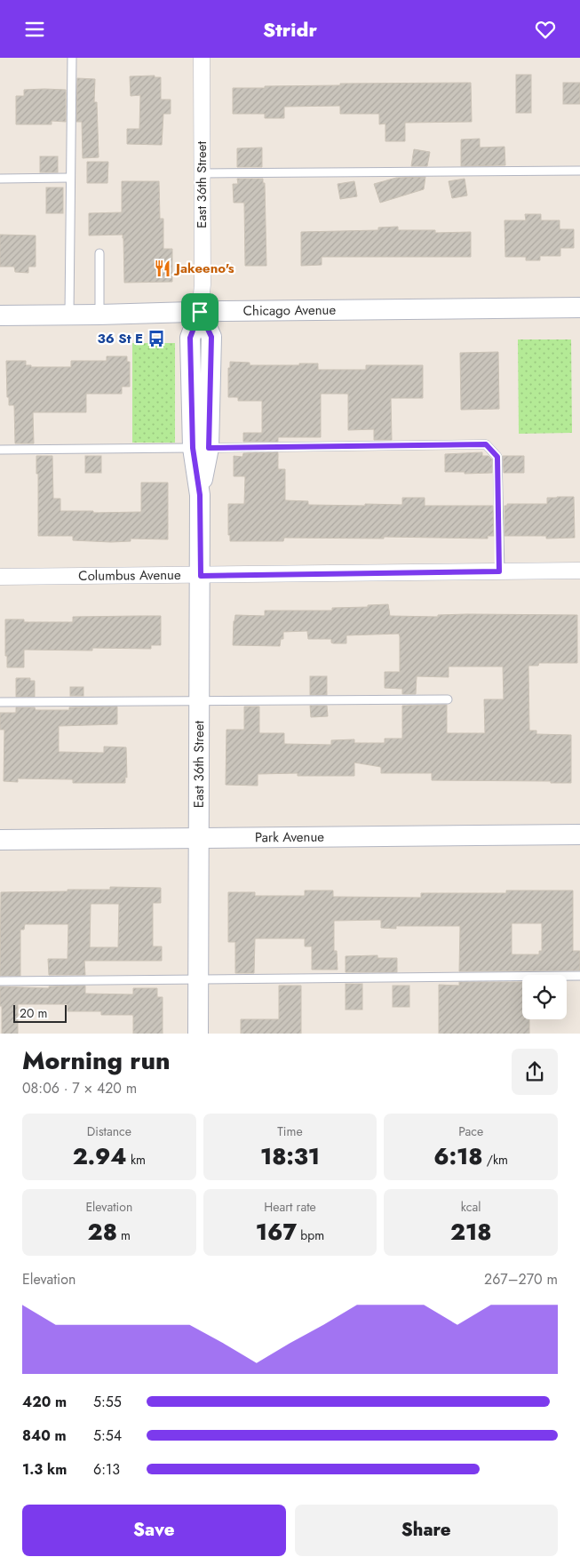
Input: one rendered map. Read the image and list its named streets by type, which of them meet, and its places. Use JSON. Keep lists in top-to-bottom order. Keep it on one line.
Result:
{"streets":{"street":["East 36th Street","Chicago Avenue","Columbus Avenue","Park Avenue"]},"crossings":[["East 36th Street","Chicago Avenue"],["East 36th Street","Columbus Avenue"],["East 36th Street","Park Avenue"]],"places":{"restaurant":["Jakeeno's"],"bus stop":["36 St E"]},"scale_bar":"20 m","page":{"header":"Stridr","scale":"20 m","heading":["Morning run","08:06 · 7 × 420 m"],"stats":[["Distance","2.94 km"],["Time","18:31"],["Pace","6:18 /km"],["Elevation","28 m"],["Heart rate","167 bpm"],["kcal","218"]],"chart":["Elevation","267–270 m"],"list":[{"name":"420 m","note":"5:55"},{"name":"840 m","note":"5:54"},{"name":"1.3 km","note":"6:13"}],"buttons":["Save","Share"]}}
